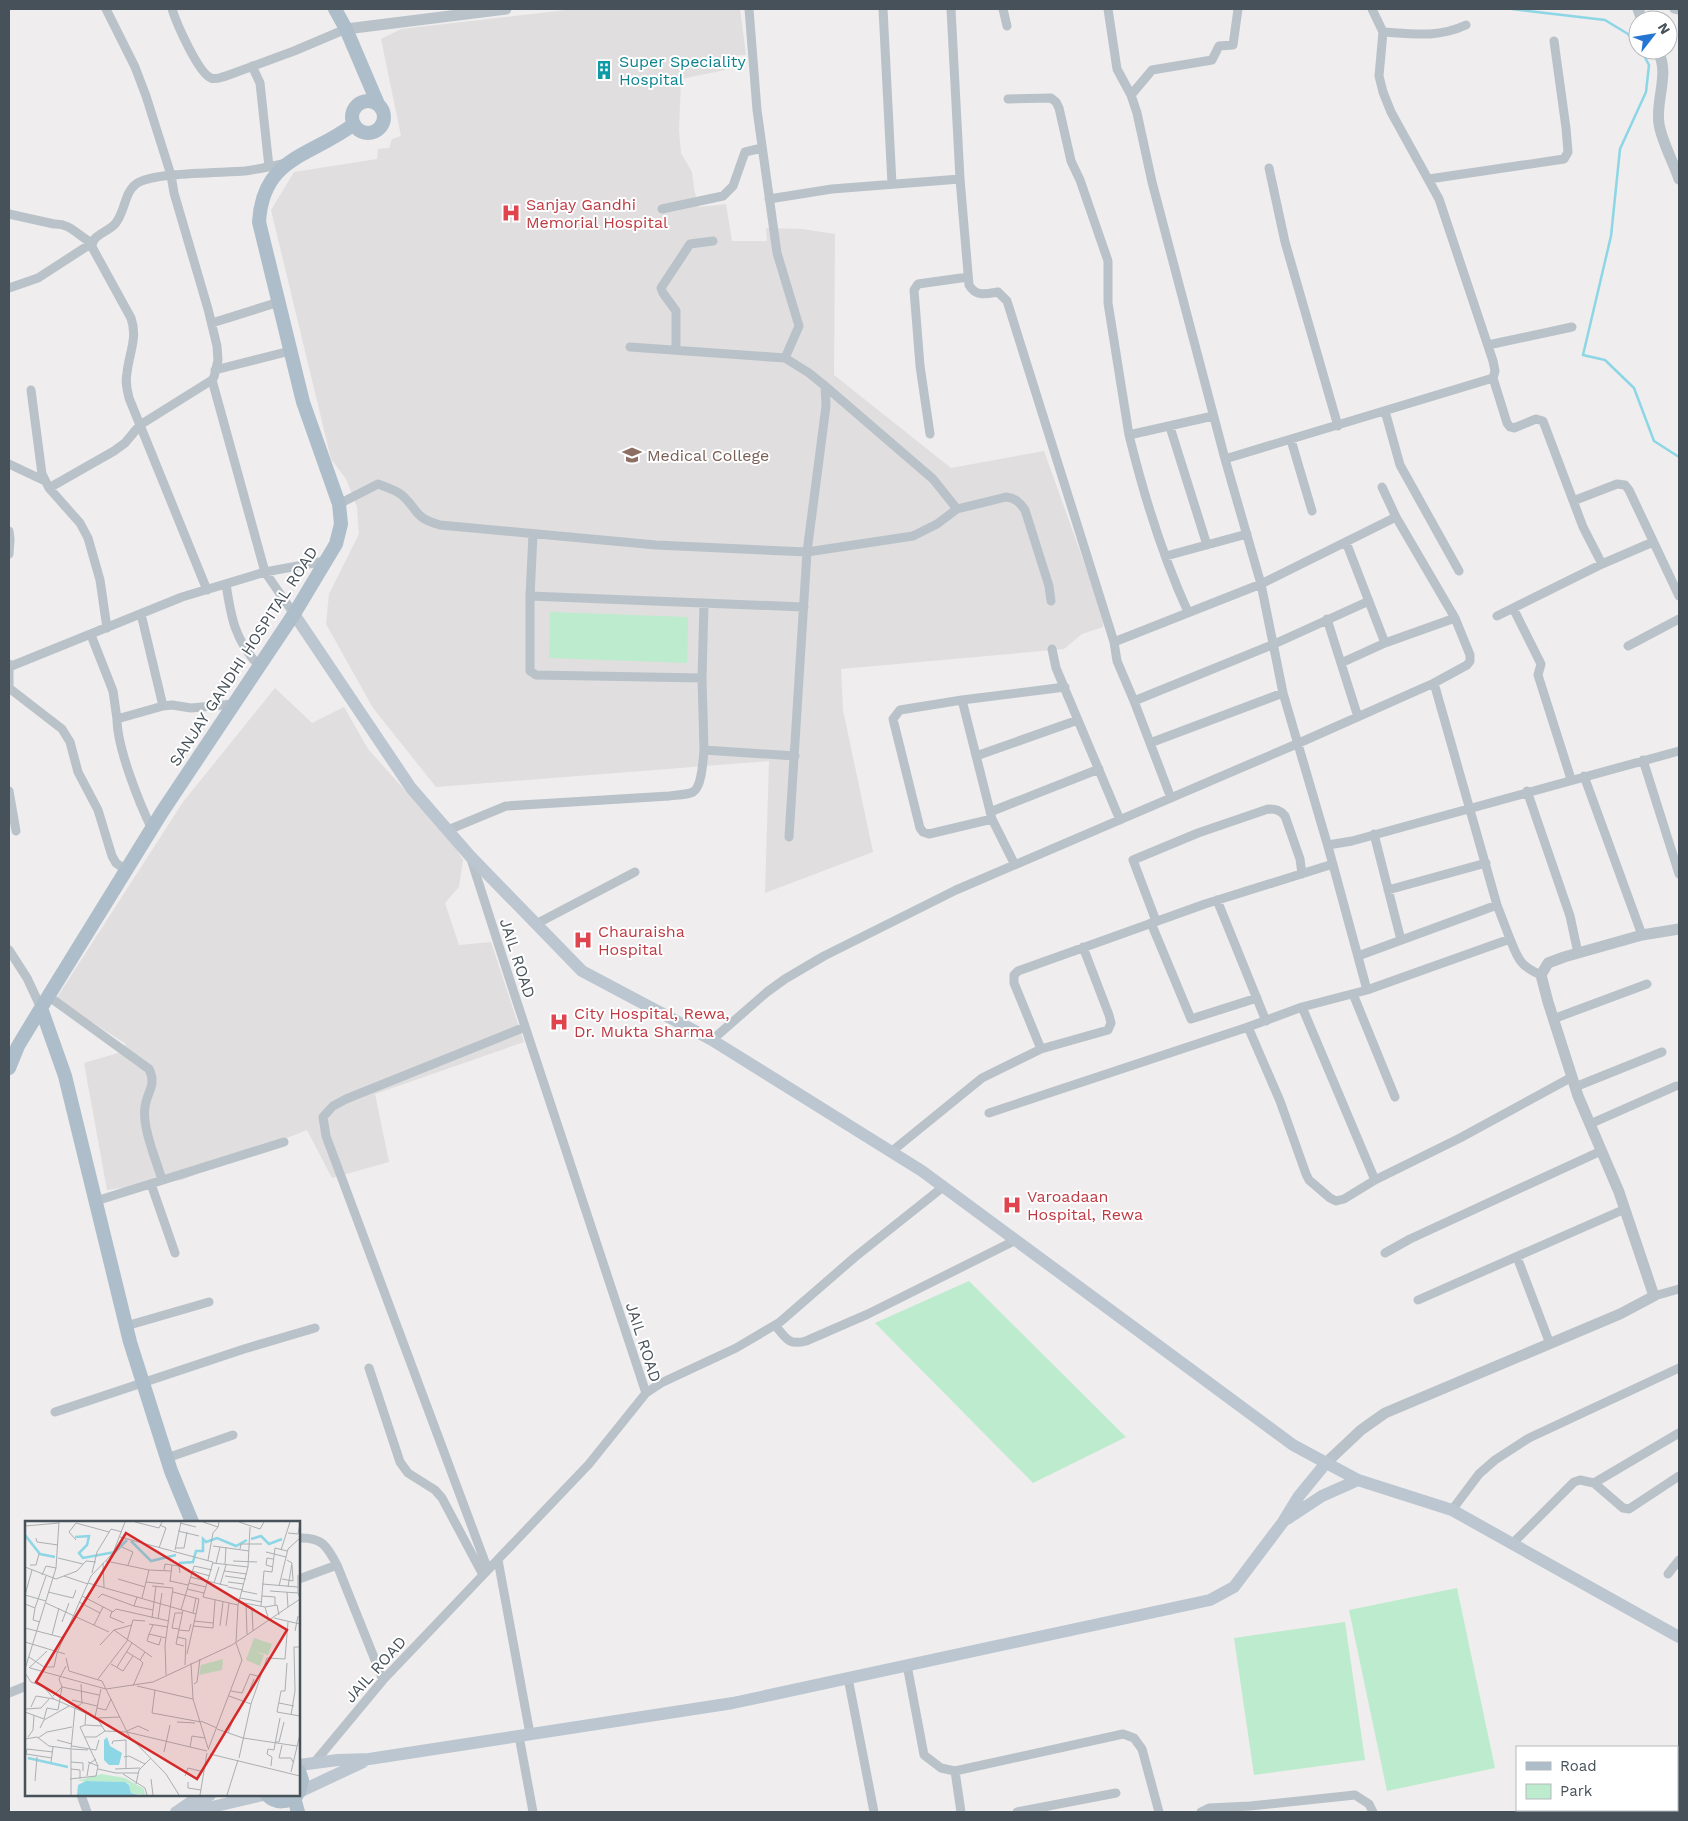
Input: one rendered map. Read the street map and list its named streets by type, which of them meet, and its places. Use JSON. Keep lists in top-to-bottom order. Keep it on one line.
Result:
{"streets":{"main road":["SANJAY GANDHI HOSPITAL ROAD"],"street":["JAIL ROAD"]},"places":{"building":["Super Speciality Hospital"],"hospital":["Sanjay Gandhi Memorial Hospital","Chauraisha Hospital","City Hospital, Rewa, Dr. Mukta Sharma","Varoadaan Hospital, Rewa"],"school or university":["Medical College"]},"legend":["Road","Park"],"north":"top right"}
